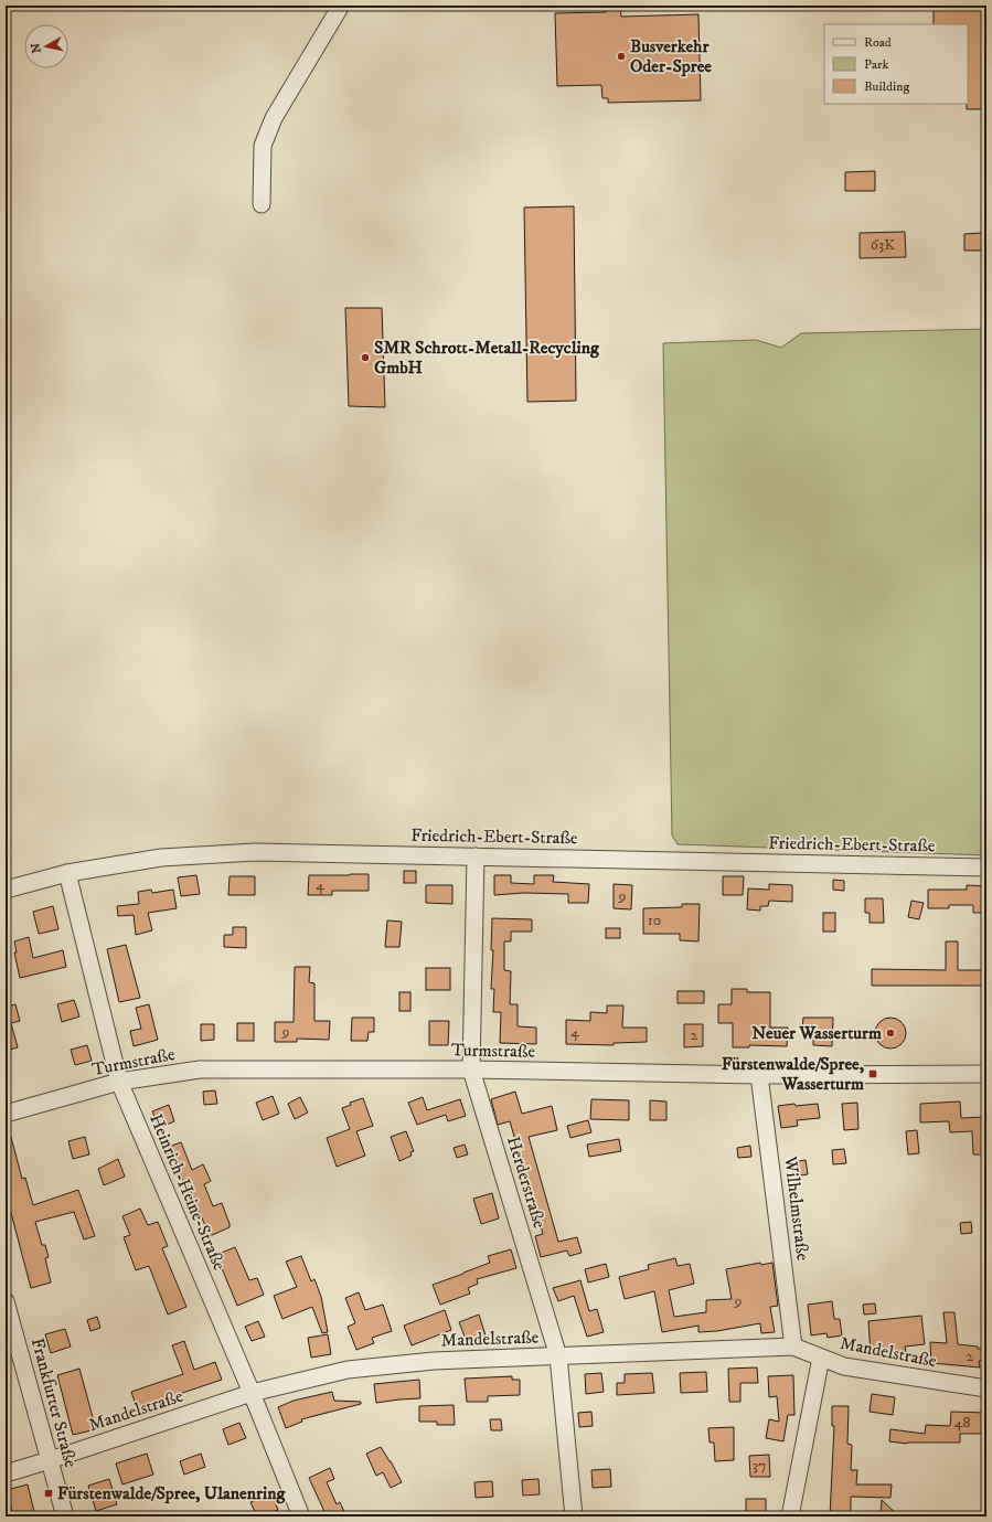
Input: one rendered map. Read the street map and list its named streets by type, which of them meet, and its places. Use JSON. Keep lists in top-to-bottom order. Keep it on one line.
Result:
{"streets":{"street":["Friedrich-Ebert-Straße","Turmstraße","Herderstraße","Heinrich-Heine-Straße","Wilhelmstraße","Mandelstraße","Frankfurter Straße"]},"crossings":[["Friedrich-Ebert-Straße","Herderstraße"],["Friedrich-Ebert-Straße","Heinrich-Heine-Straße"],["Turmstraße","Herderstraße"],["Turmstraße","Heinrich-Heine-Straße"],["Turmstraße","Wilhelmstraße"],["Herderstraße","Mandelstraße"],["Heinrich-Heine-Straße","Mandelstraße"],["Wilhelmstraße","Mandelstraße"],["Mandelstraße","Frankfurter Straße"]],"places":{"other":["Busverkehr Oder-Spree","SMR Schrott-Metall-Recycling GmbH","Neuer Wasserturm"],"transit":["Fürstenwalde/Spree, Wasserturm","Fürstenwalde/Spree, Ulanenring"]},"house_numbers":["63K","4","9","10","9","4","2","9","2","48","37"],"legend":["Road","Park","Building"],"north":"left"}
